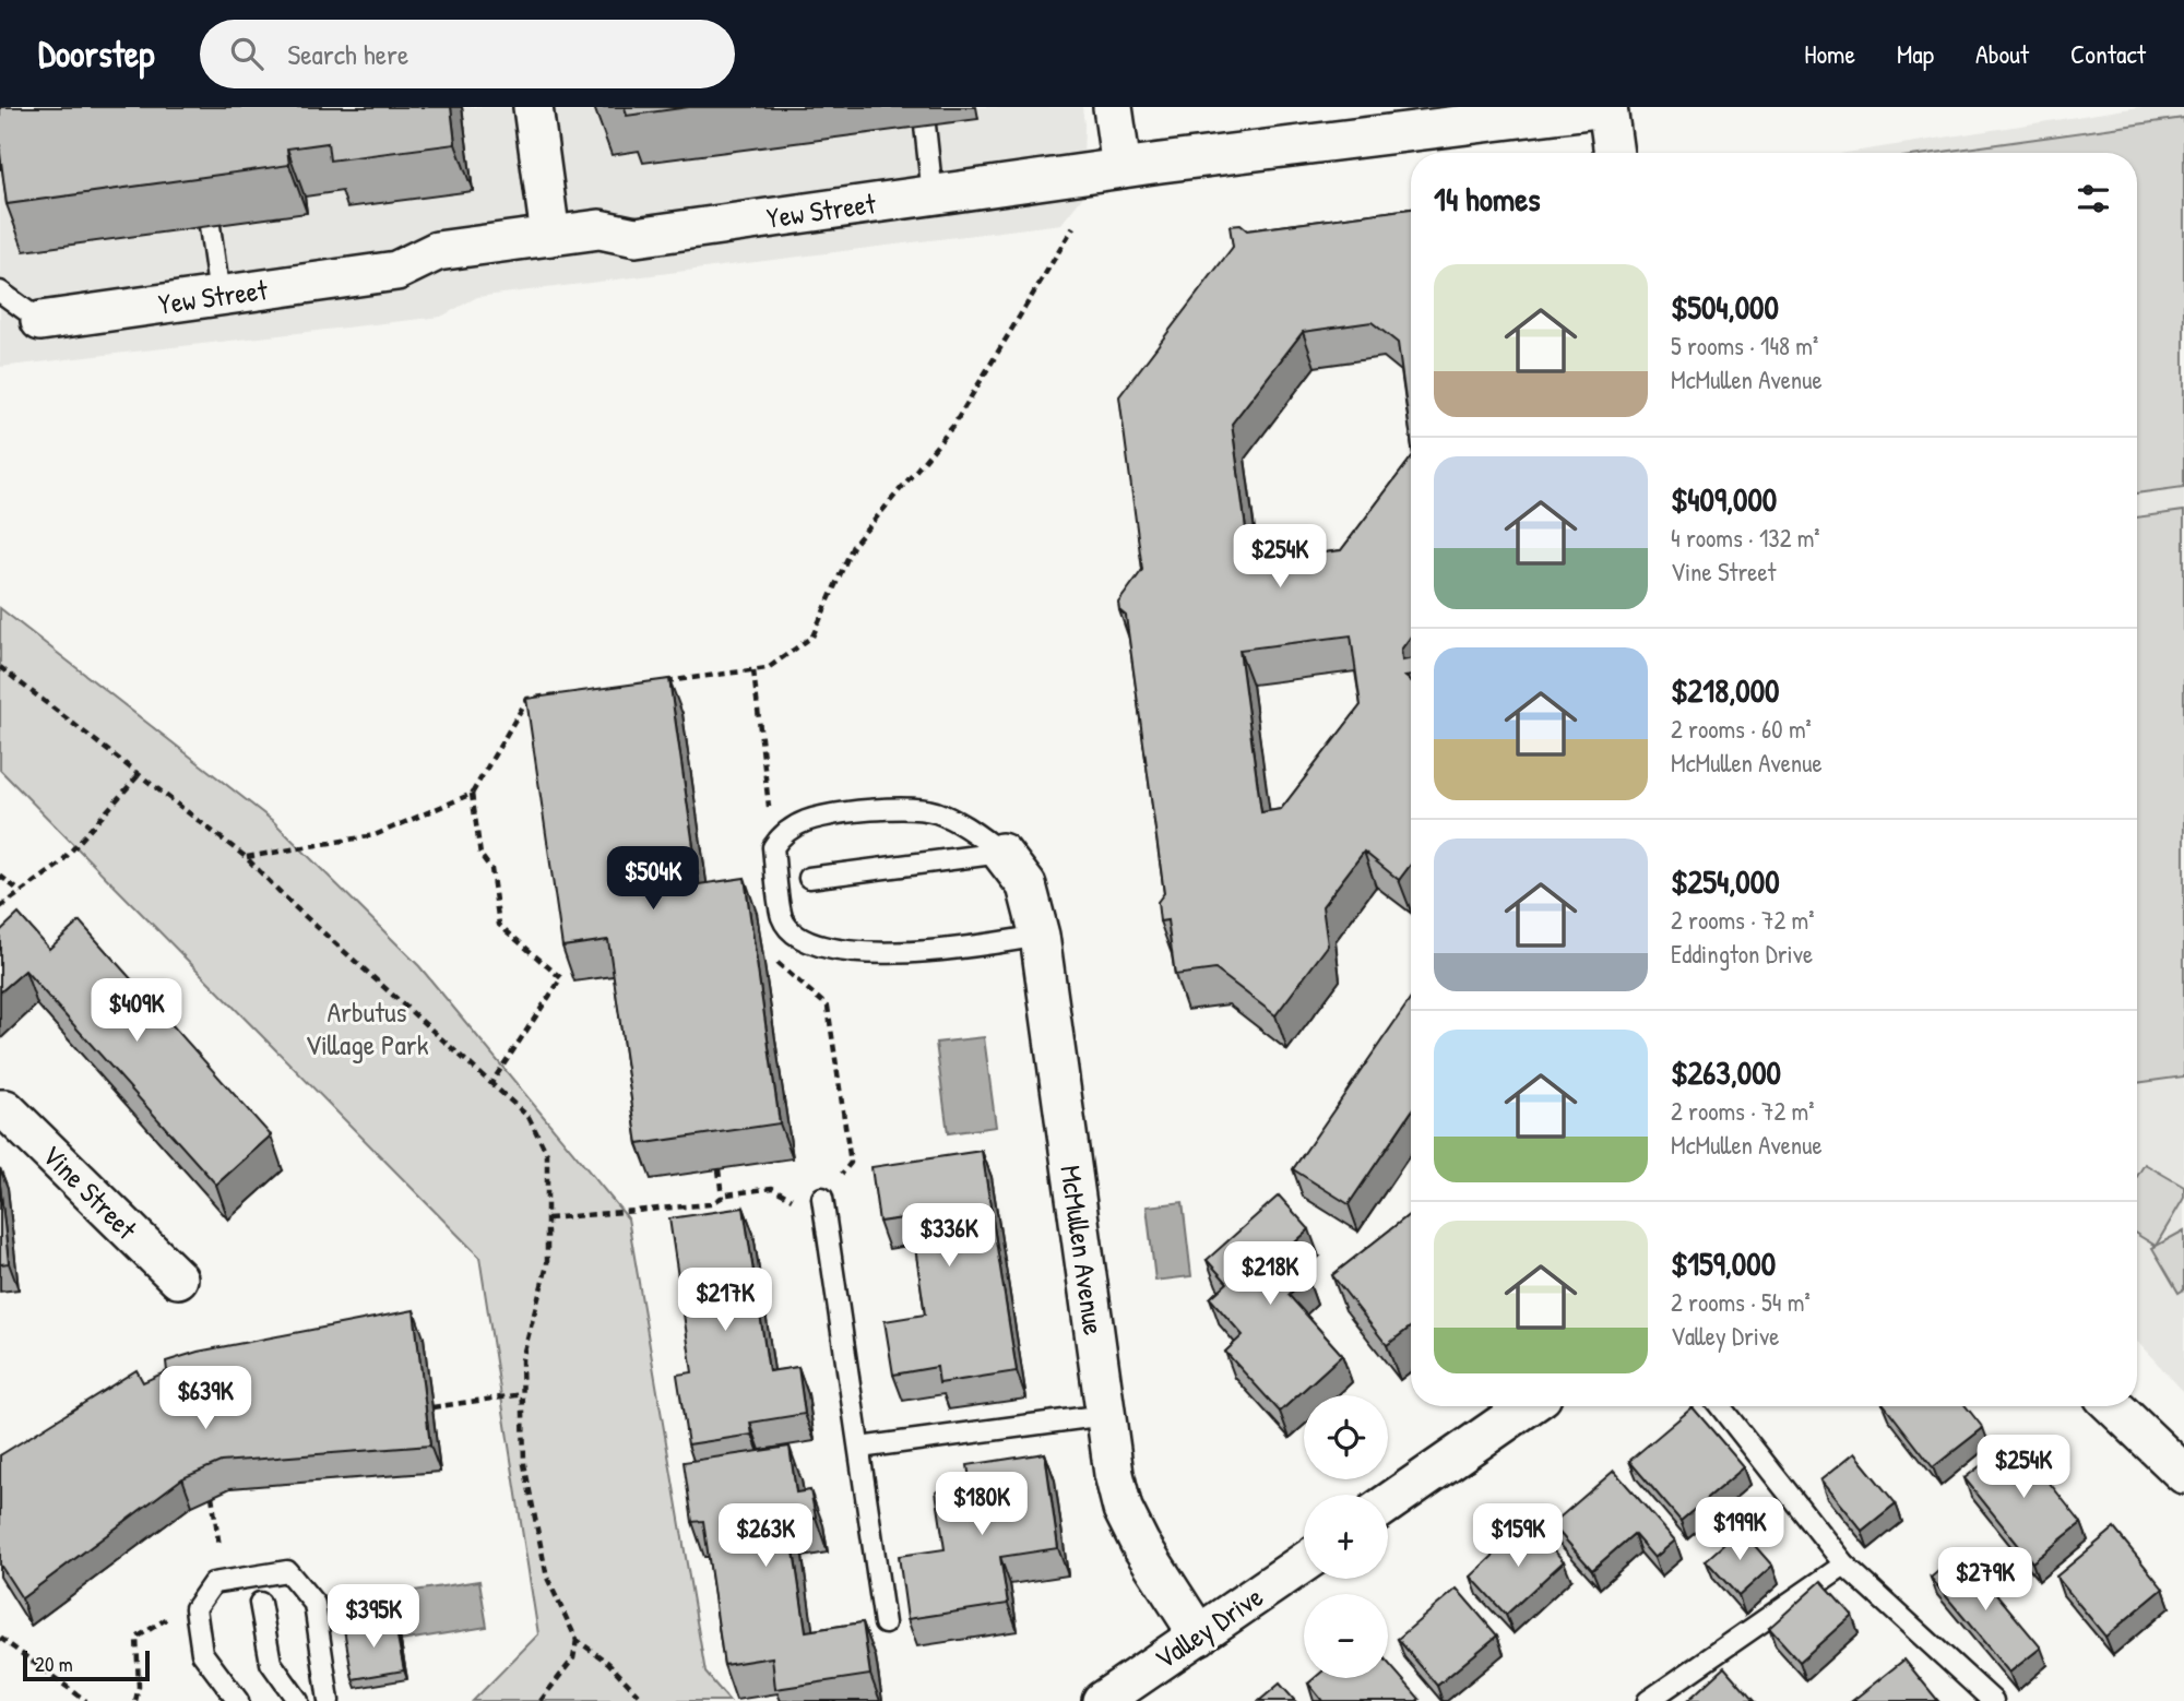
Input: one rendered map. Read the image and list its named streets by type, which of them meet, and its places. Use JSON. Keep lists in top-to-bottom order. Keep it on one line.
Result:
{"streets":{"street":["Yew Street","Vine Street","McMullen Avenue","Valley Drive"]},"crossings":[["McMullen Avenue","Valley Drive"]],"parks":["Arbutus Village Park"],"scale_bar":"20 m","page":{"header":"Doorstep","search":"Search here","nav":["Home","Map","About","Contact"],"heading":"14 homes","list":[{"name":"$504,000","note":"5 rooms · 148 m² · McMullen Avenue"},{"name":"$409,000","note":"4 rooms · 132 m² · Vine Street"},{"name":"$218,000","note":"2 rooms · 60 m² · McMullen Avenue"},{"name":"$254,000","note":"2 rooms · 72 m² · Eddington Drive"},{"name":"$263,000","note":"2 rooms · 72 m² · McMullen Avenue"},{"name":"$159,000","note":"2 rooms · 54 m² · Valley Drive"}],"price":["$254K","$504K","$409K","$336K","$218K","$217K","$639K","$254K","$180K","$199K","$263K","$159K","$279K","$395K"],"map_buttons":["+","−"],"scale":"20 m"}}
